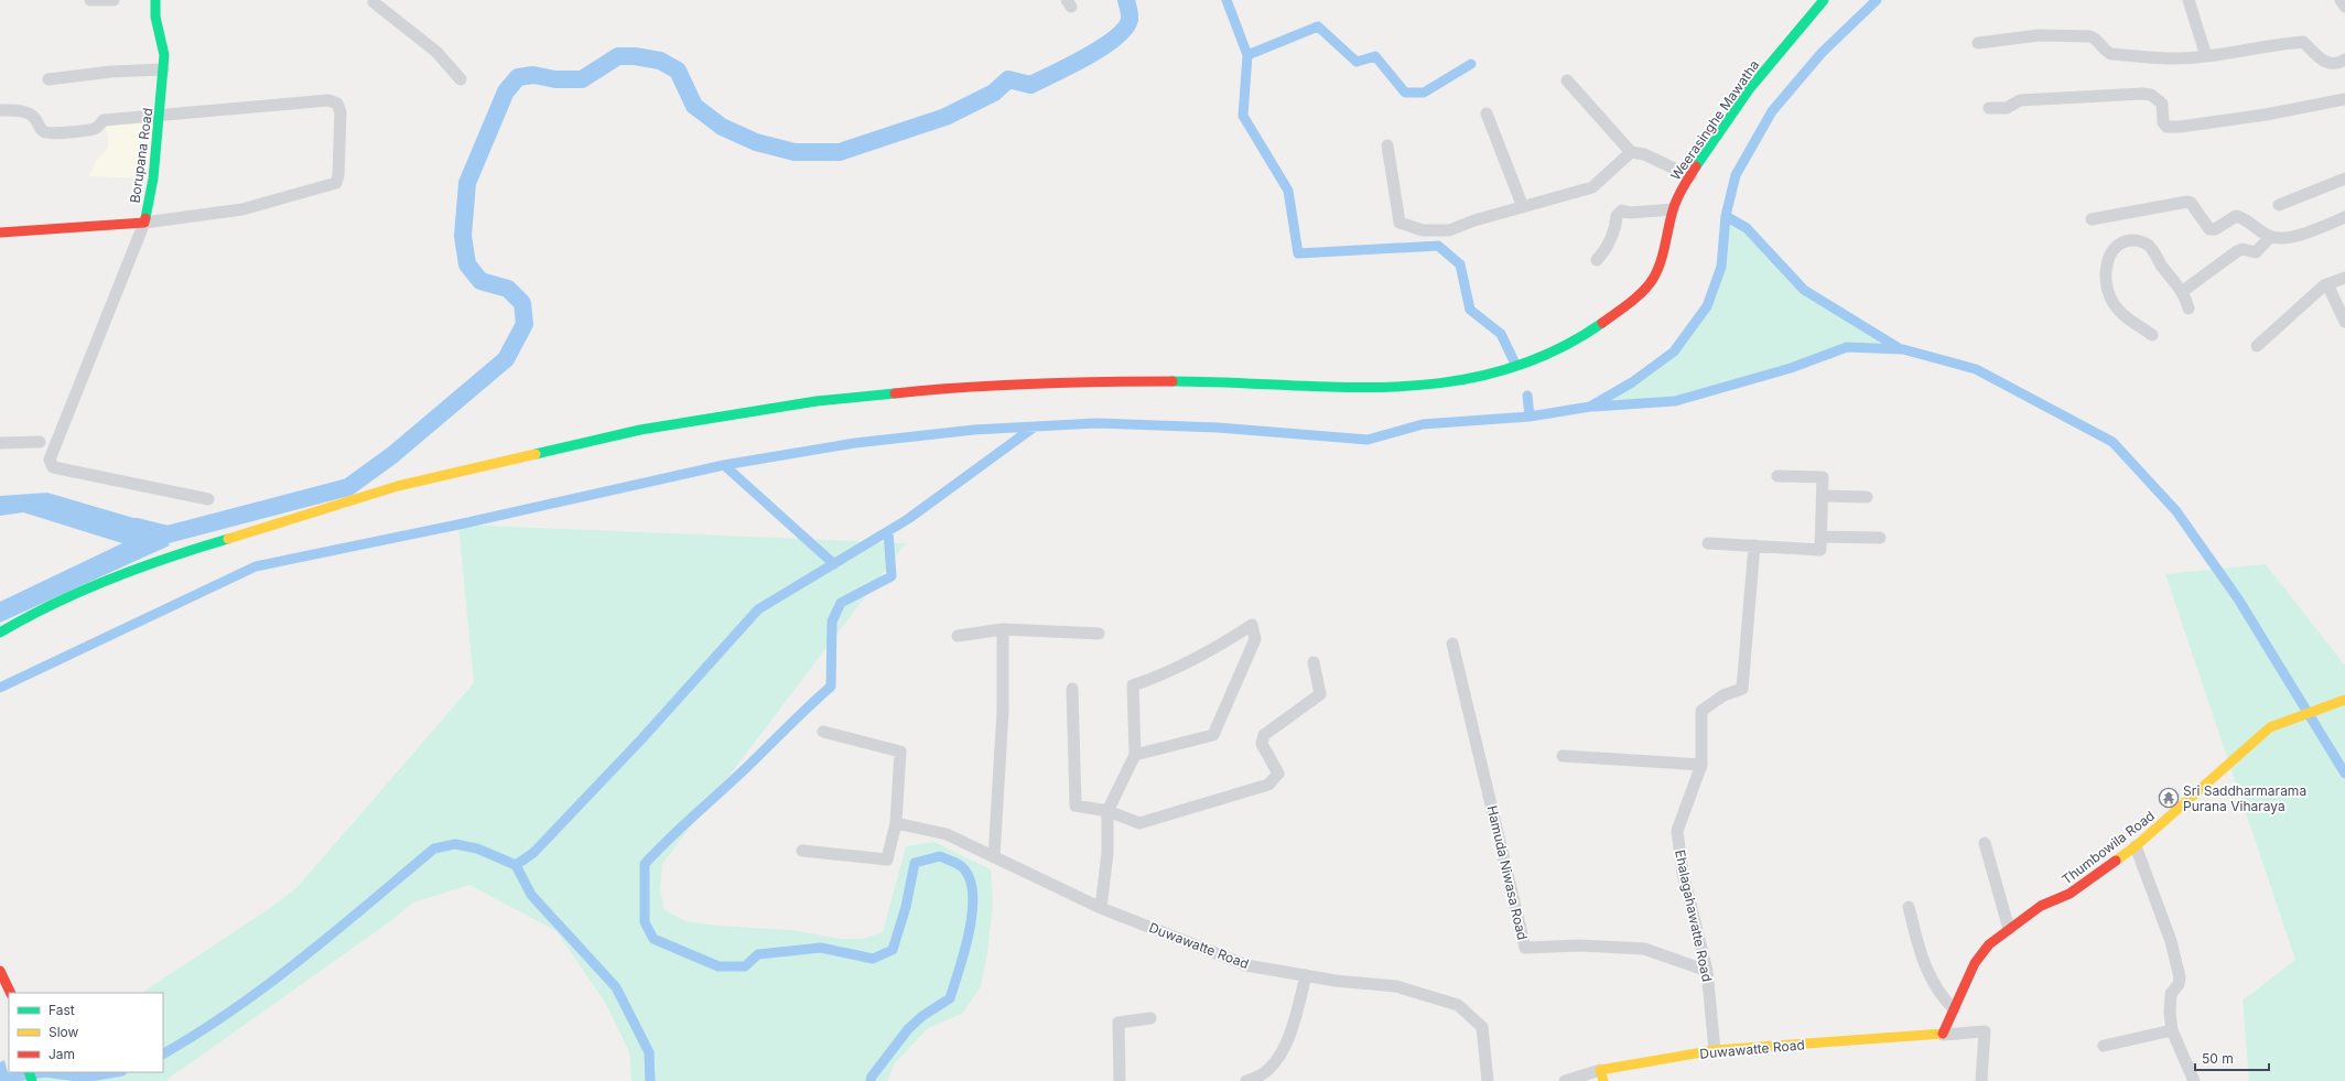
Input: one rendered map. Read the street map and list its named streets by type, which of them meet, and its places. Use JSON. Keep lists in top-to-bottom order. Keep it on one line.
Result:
{"streets":{"street":["Weerasinghe Mawatha","Borupana Road","Thumbowila Road","Hamuda Niwasa Road","Ehalagahawatte Road","Duwawatte Road"]},"crossings":[["Thumbowila Road","Duwawatte Road"],["Hamuda Niwasa Road","Ehalagahawatte Road"],["Ehalagahawatte Road","Duwawatte Road"]],"places":{"temple":["Sri Saddharmarama Purana Viharaya"]},"legend":["Fast","Slow","Jam"],"scale_bar":"50 m"}
